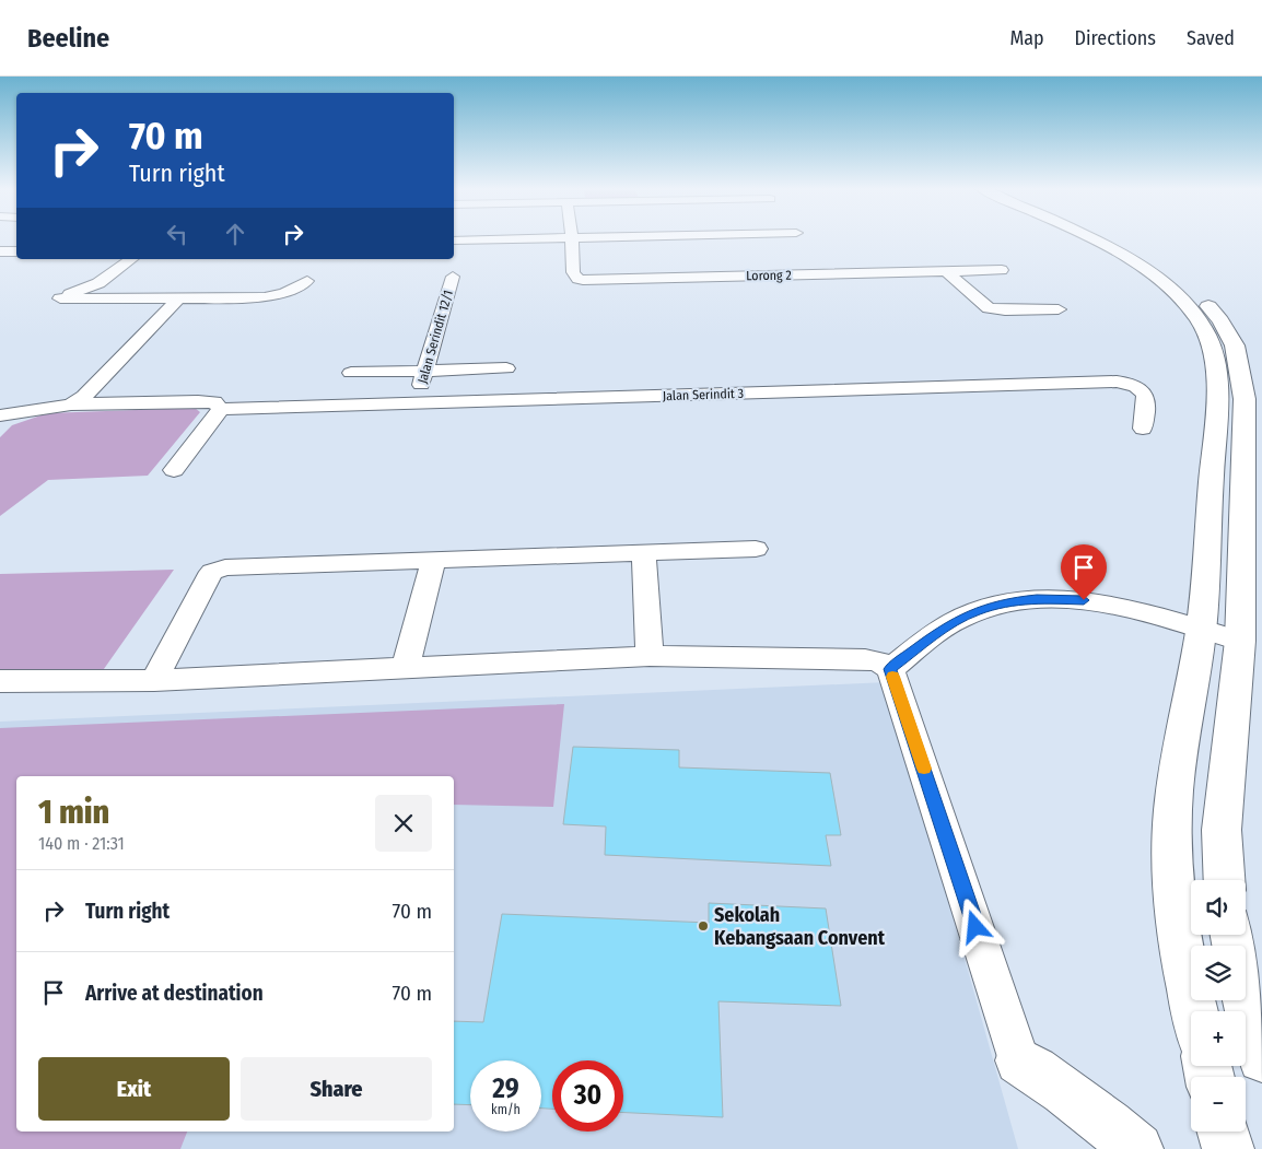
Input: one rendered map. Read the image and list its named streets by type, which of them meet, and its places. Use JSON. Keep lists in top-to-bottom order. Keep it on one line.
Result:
{"streets":{"street":["Lorong 2","Jalan Serindit 12/1","Jalan Serindit 3"]},"places":["Sekolah Kebangsaan Convent"],"page":{"header":"Beeline","nav":["Map","Directions","Saved"],"turn":["70 m","Turn right"],"heading":["1 min","140 m · 21:31"],"list":[{"name":"Turn right","value":"70 m"},{"name":"Arrive at destination","value":"70 m"}],"map_buttons":["+","−"],"buttons":["Exit","Share"],"speed":"29 km/h","limit":"30"}}
